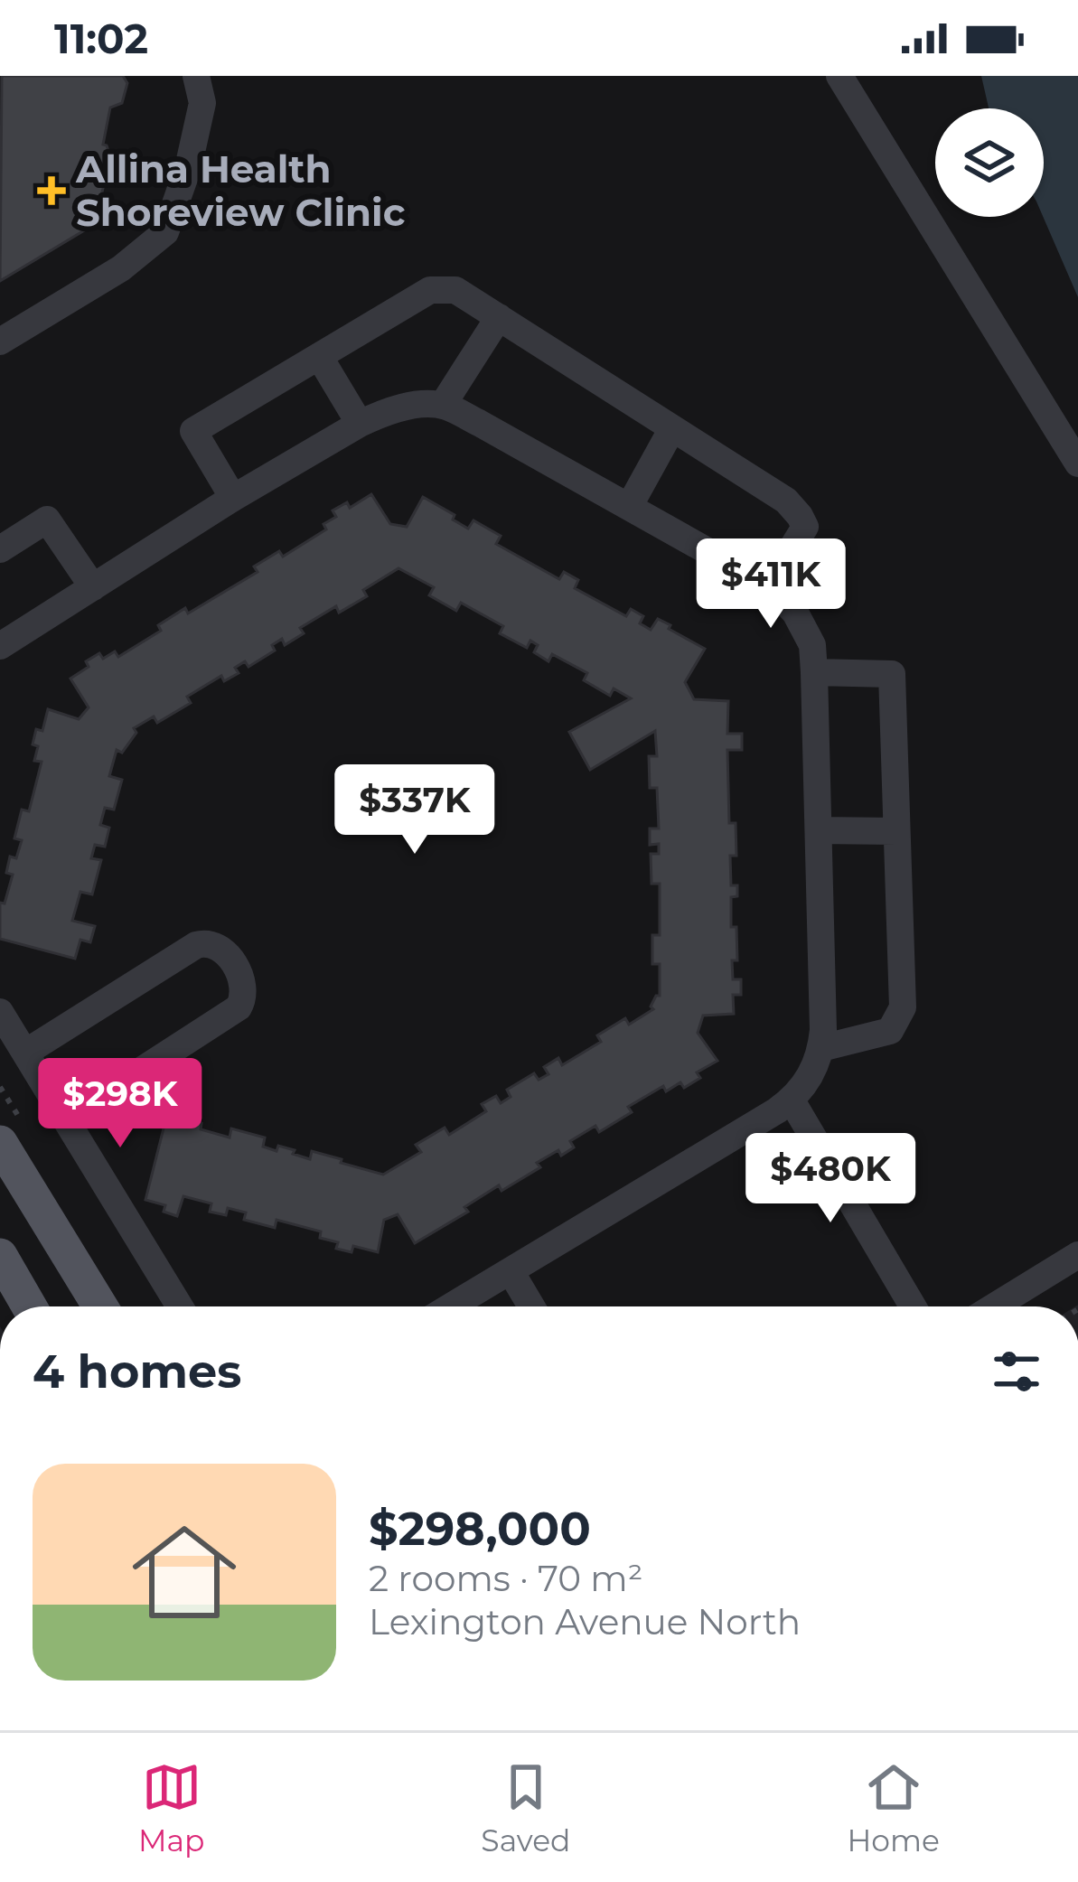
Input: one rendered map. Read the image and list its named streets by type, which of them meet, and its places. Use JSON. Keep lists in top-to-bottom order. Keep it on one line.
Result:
{"places":{"health":["Allina Health Shoreview Clinic"]},"page":{"status":"11:02","price":["$411K","$337K","$298K","$480K"],"heading":"4 homes","list":[{"name":"$298,000","note":"2 rooms · 70 m² · Lexington Avenue North"}],"tabs":["Map","Saved","Home"]}}
